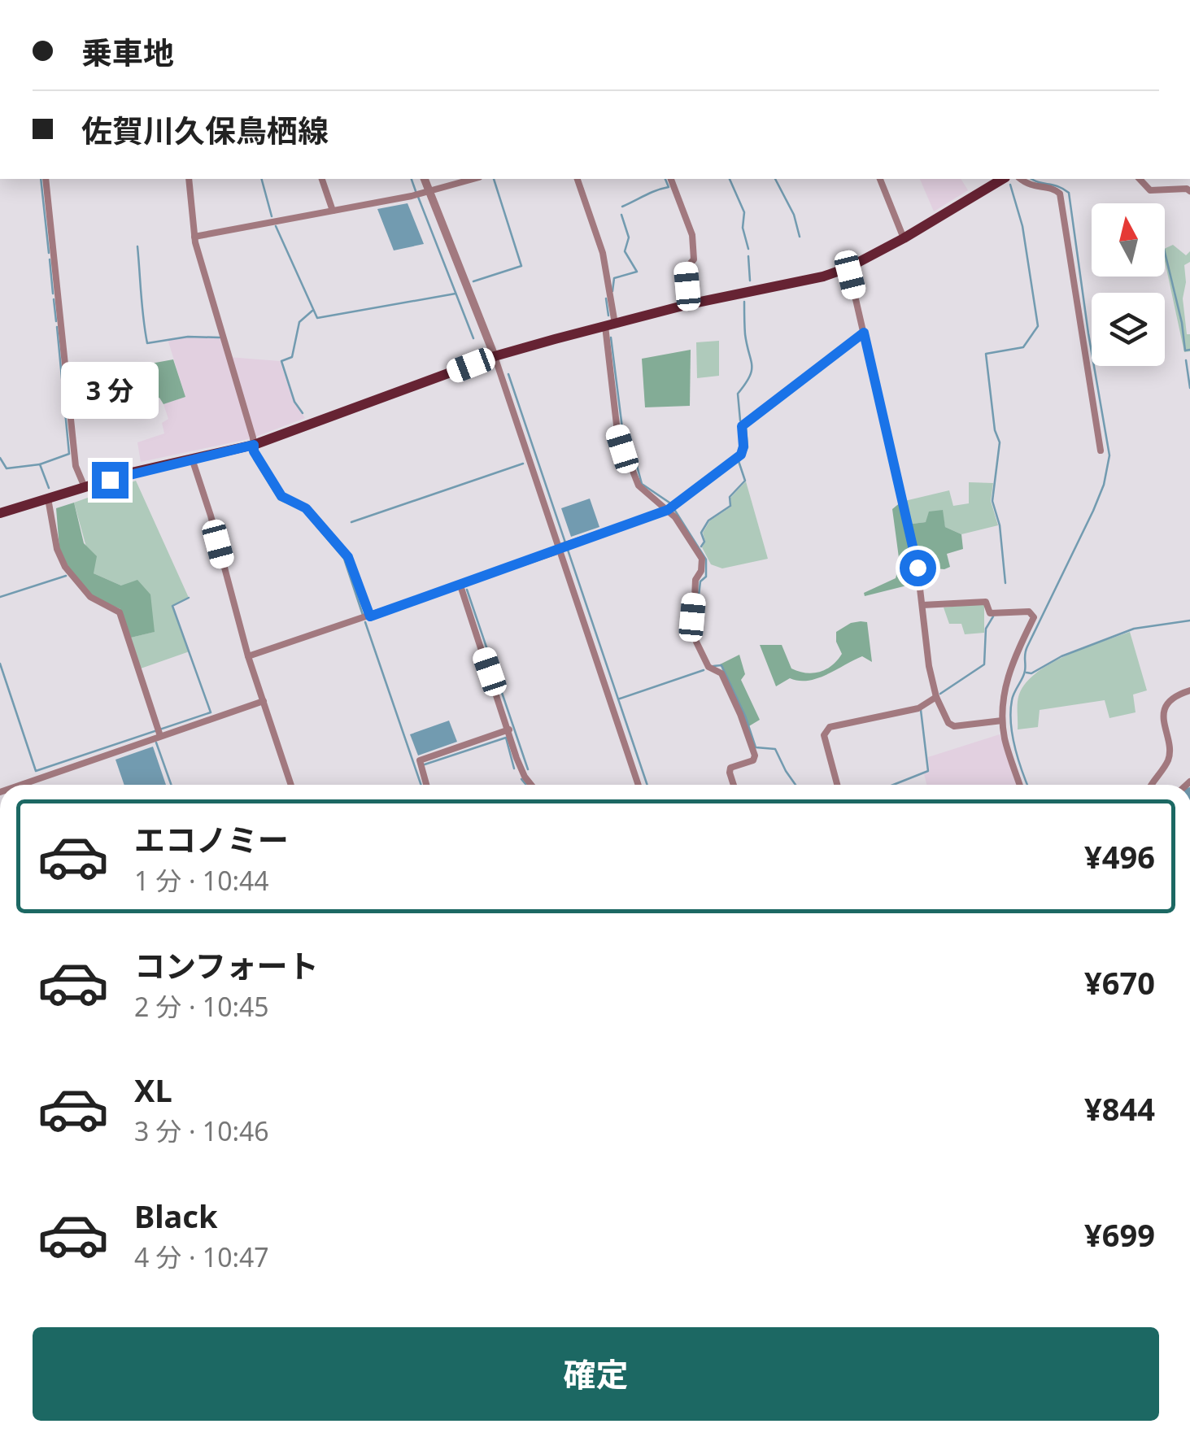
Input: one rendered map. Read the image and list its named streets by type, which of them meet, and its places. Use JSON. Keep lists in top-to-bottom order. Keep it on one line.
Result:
{"north":"top","page":{"banner":["乗車地","佐賀川久保鳥栖線"],"bubble":"3 分","list":[{"name":"エコノミー","note":"1 分 · 10:44","value":"¥496"},{"name":"コンフォート","note":"2 分 · 10:45","value":"¥670"},{"name":"XL","note":"3 分 · 10:46","value":"¥844"},{"name":"Black","note":"4 分 · 10:47","value":"¥699"}],"buttons":"確定"}}
